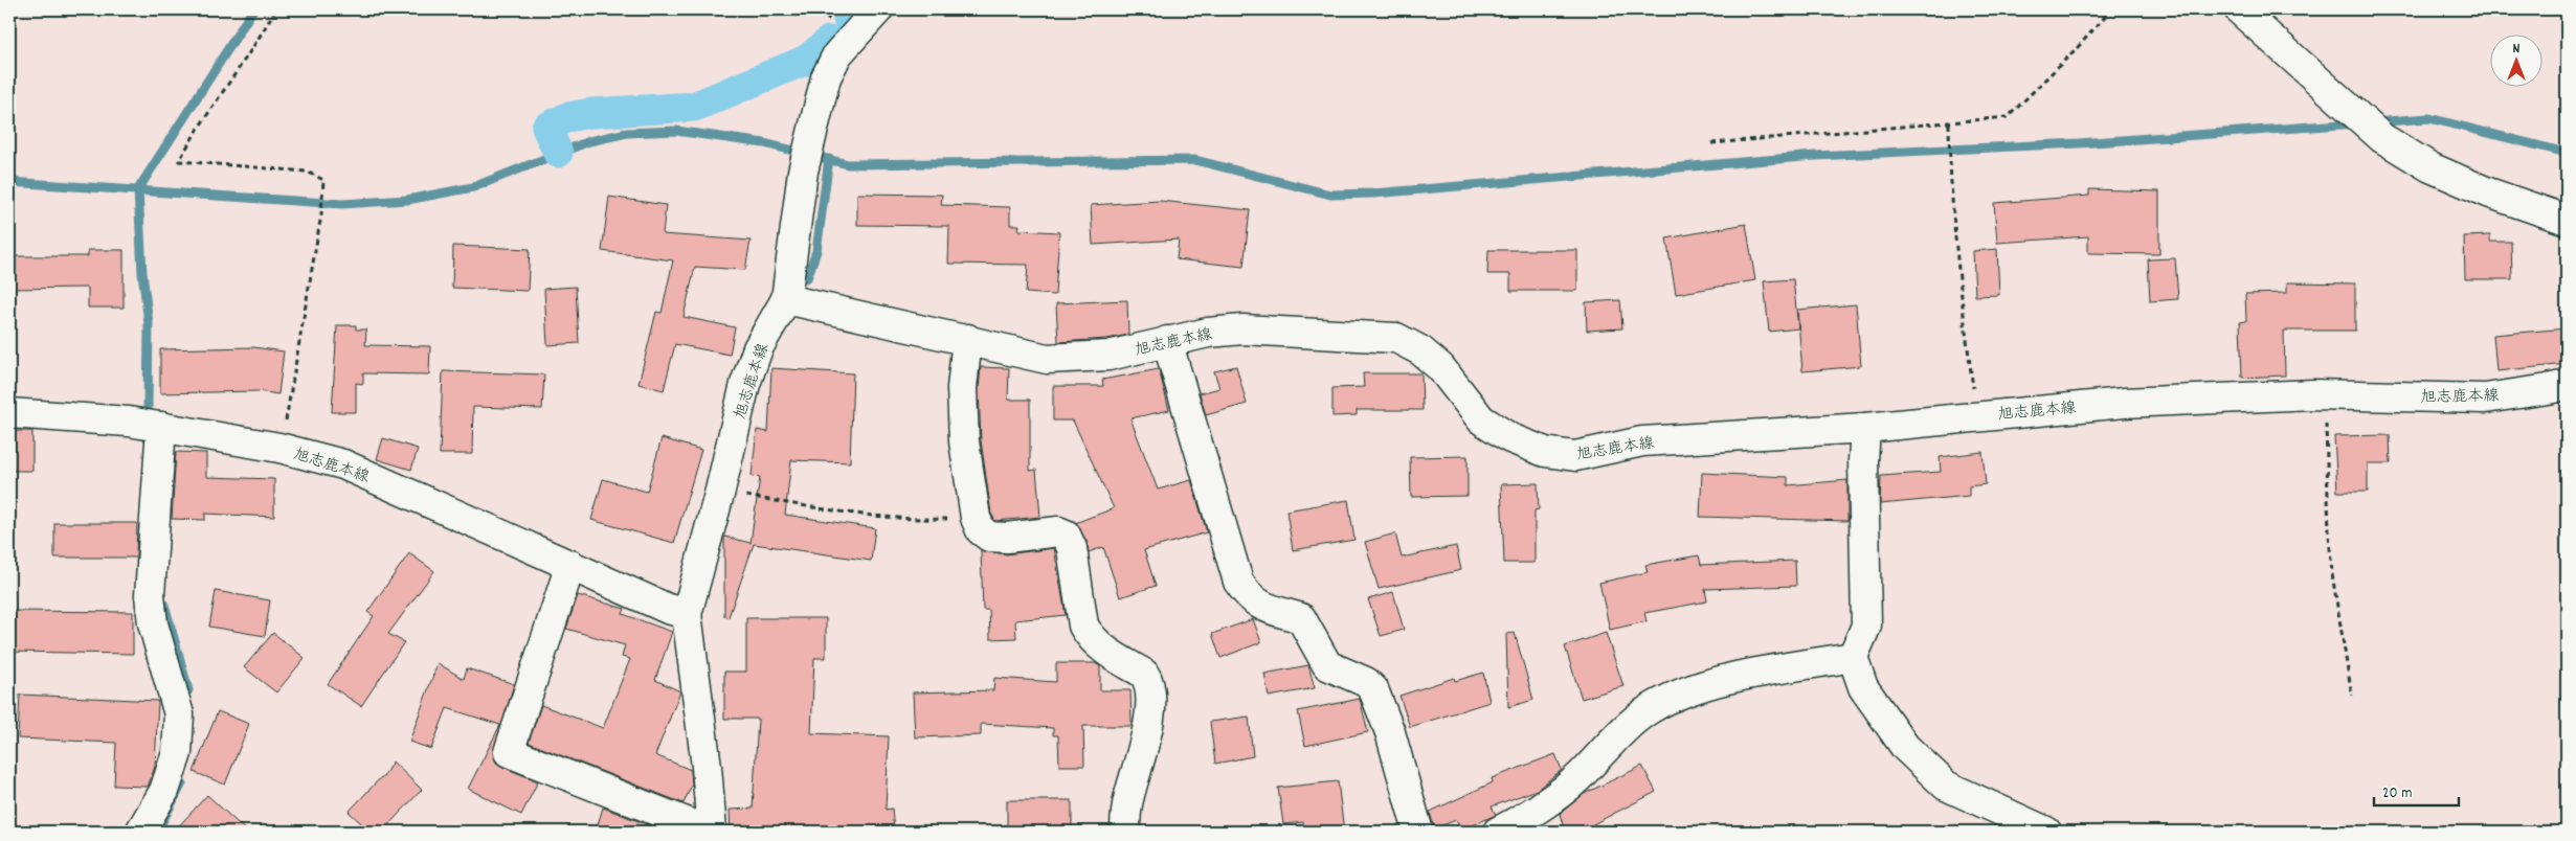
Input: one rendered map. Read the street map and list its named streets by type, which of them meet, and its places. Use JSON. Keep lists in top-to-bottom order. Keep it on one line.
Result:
{"streets":{"street":["旭志鹿本線"]},"scale_bar":"20 m","north":"top"}
